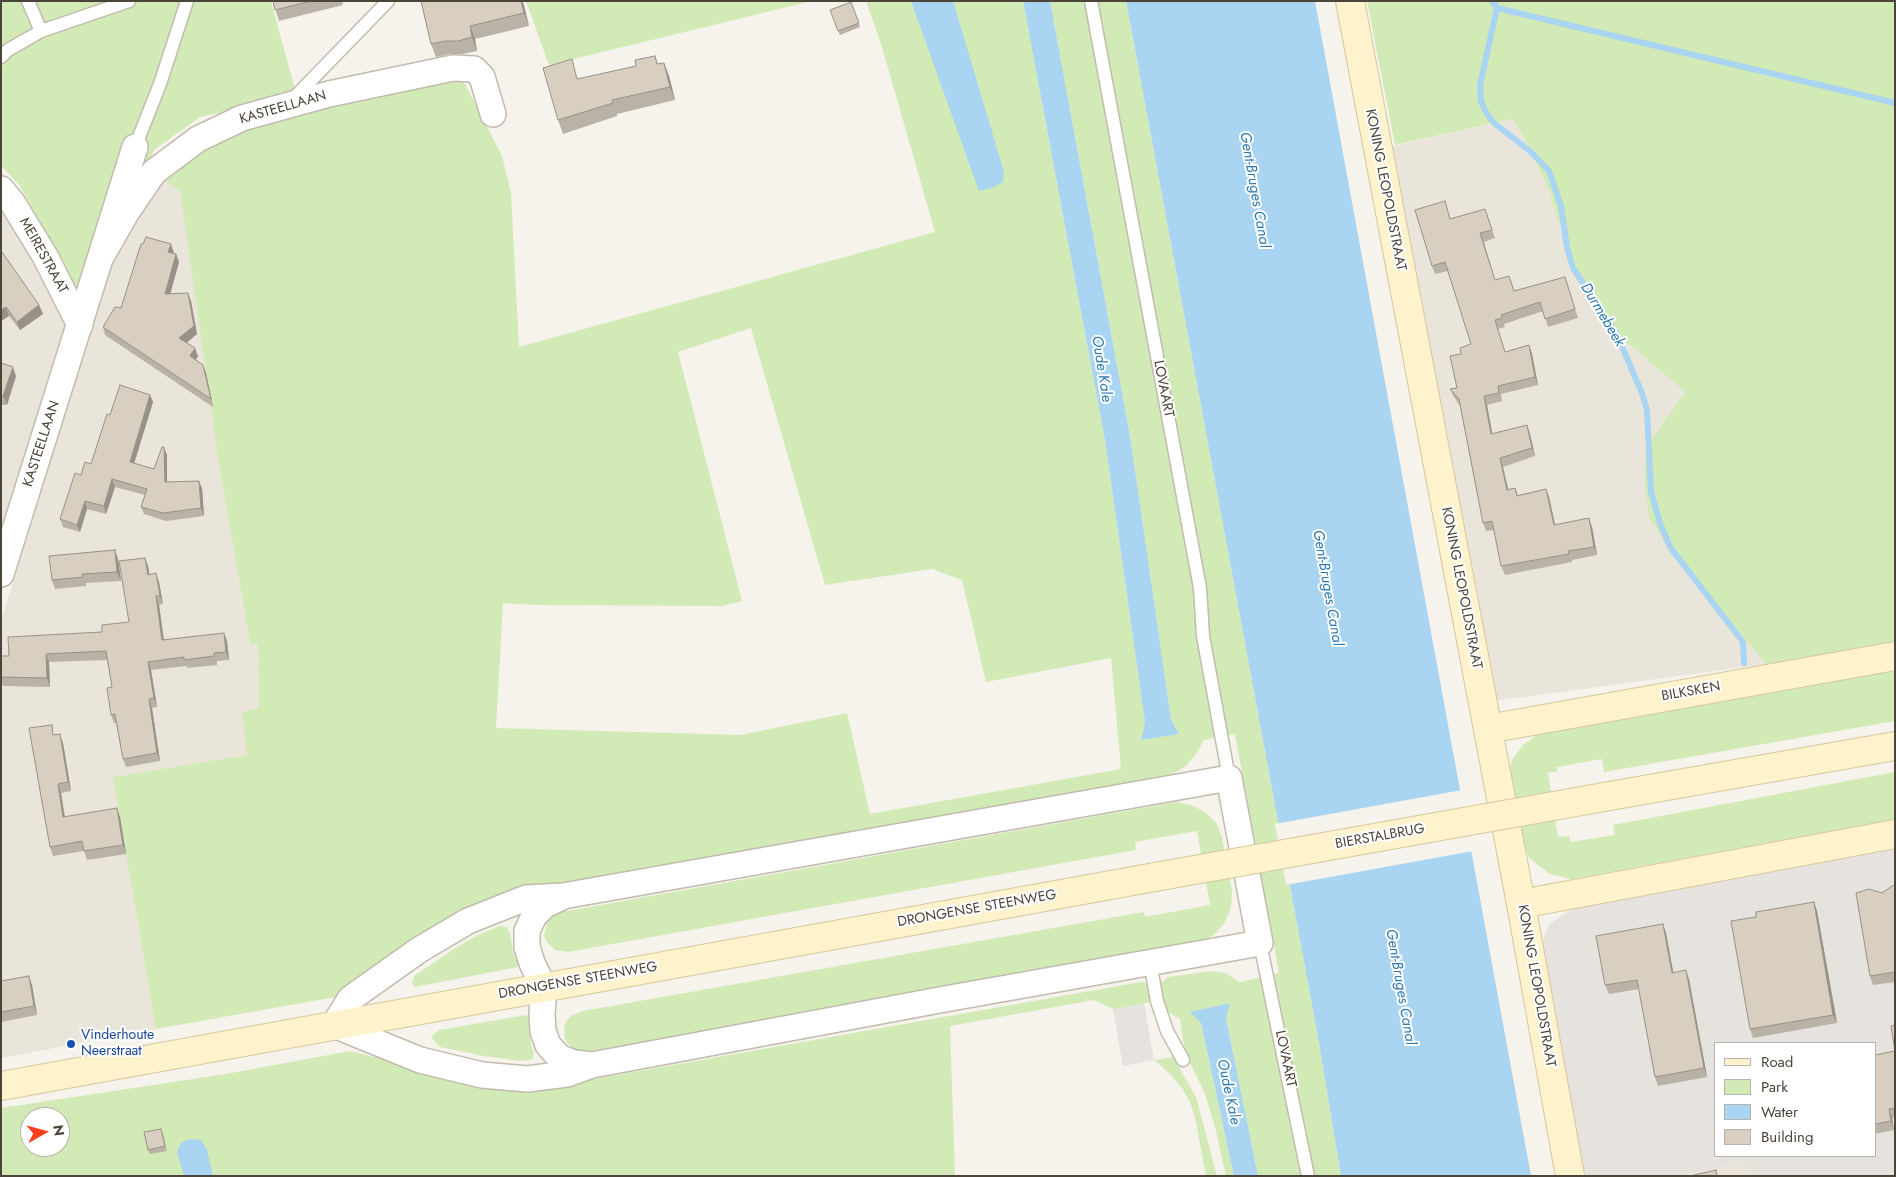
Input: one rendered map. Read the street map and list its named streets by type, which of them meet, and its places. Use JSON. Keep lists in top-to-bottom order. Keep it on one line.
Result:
{"streets":{"street":["KASTEELLAAN","KONING LEOPOLDSTRAAT","MEIRESTRAAT","BILKSKEN","BIERSTALBRUG","DRONGENSE STEENWEG"],"lane":["LOVAART"]},"crossings":[["KASTEELLAAN","MEIRESTRAAT"],["KONING LEOPOLDSTRAAT","BILKSKEN"],["BIERSTALBRUG","DRONGENSE STEENWEG"]],"water":["Gent-Bruges Canal","Durmebeek","Oude Kale"],"places":["Vinderhoute Neerstraat"],"legend":["Road","Park","Water","Building"],"north":"right"}
